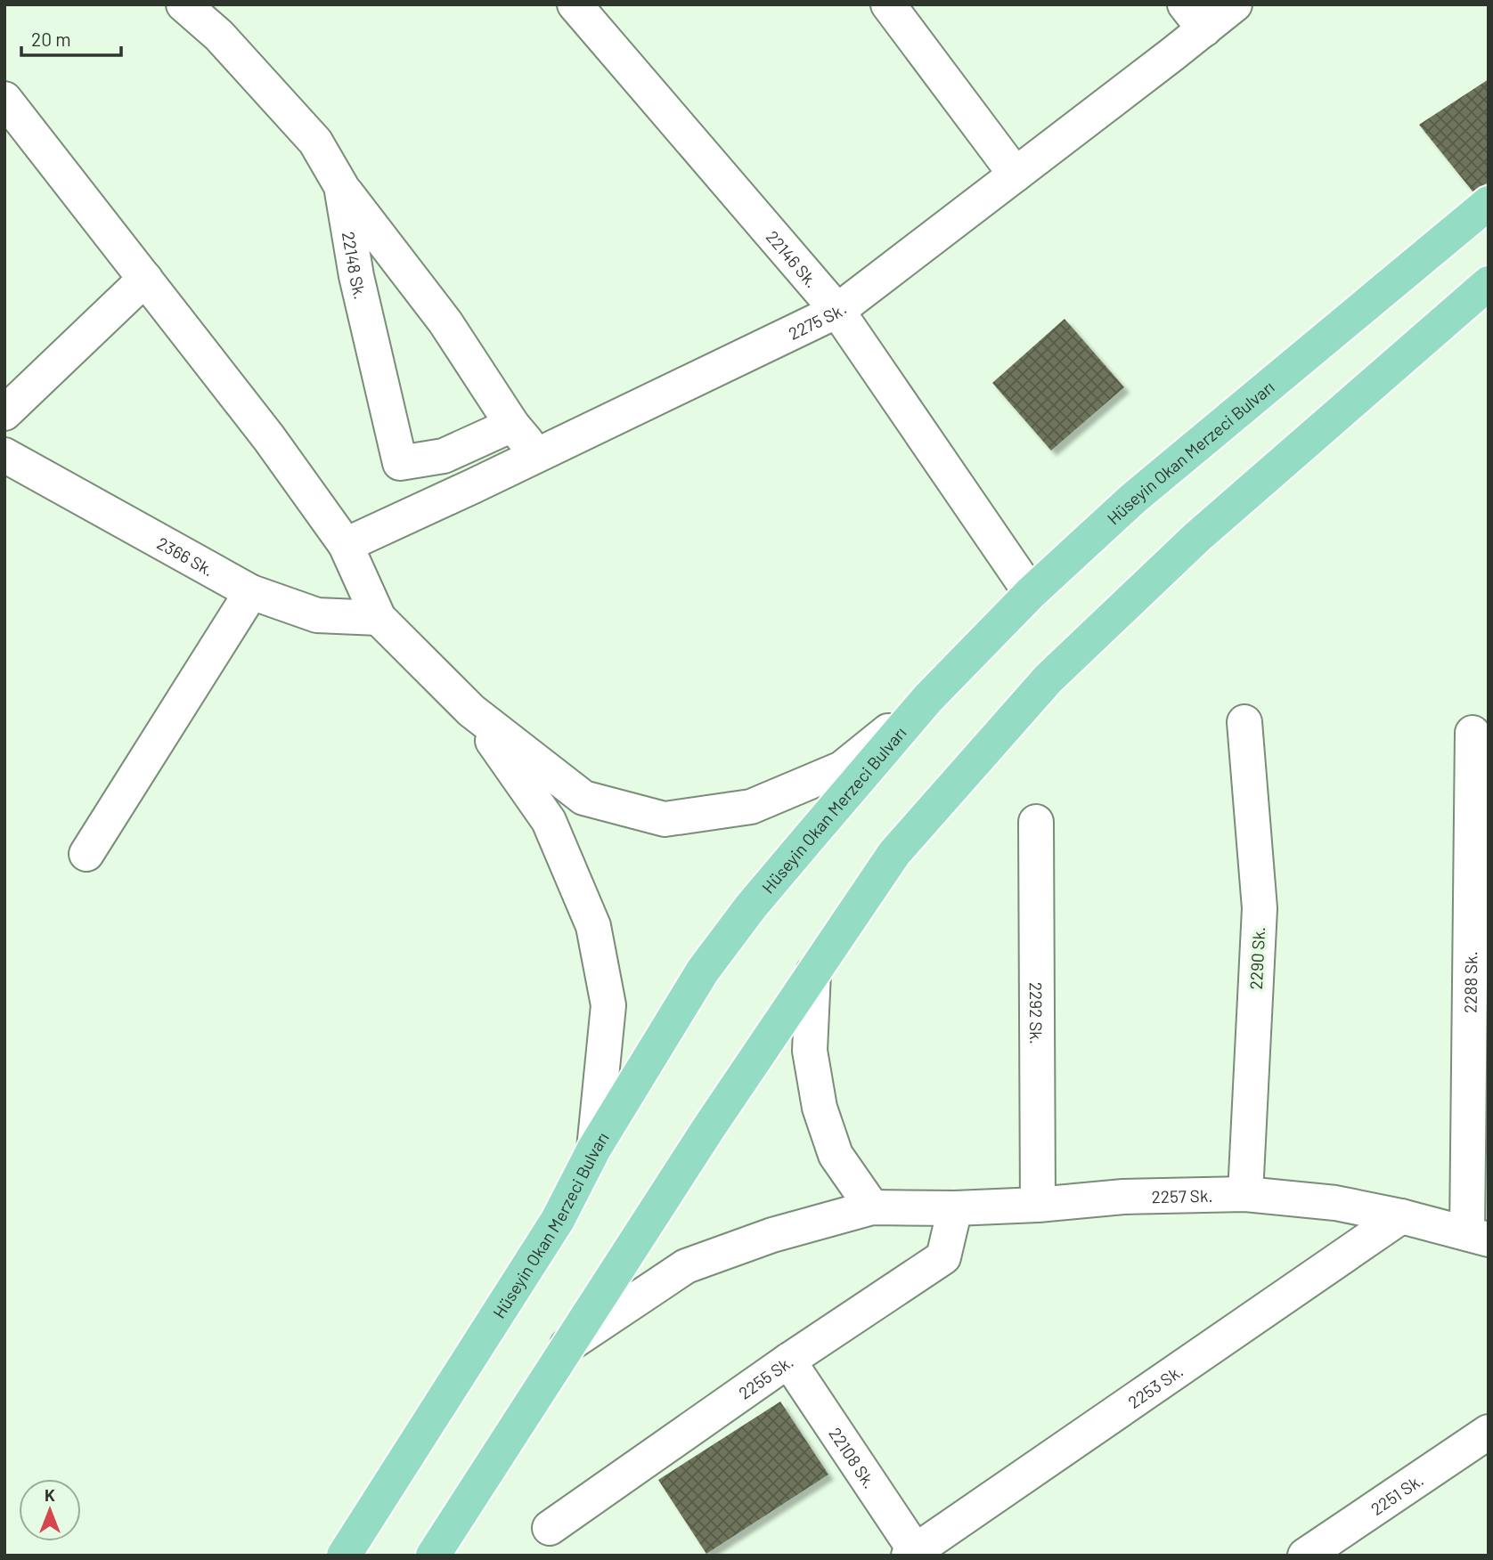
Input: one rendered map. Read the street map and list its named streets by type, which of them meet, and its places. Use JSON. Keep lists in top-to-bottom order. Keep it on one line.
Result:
{"streets":{"main road":["Hüseyin Okan Merzeci Bulvarı"],"street":["22146 Sk.","22148 Sk.","2275 Sk.","2366 Sk.","2290 Sk.","2288 Sk.","2292 Sk.","2257 Sk.","2255 Sk.","2253 Sk.","22108 Sk.","2251 Sk."]},"crossings":[["22146 Sk.","2275 Sk."],["22146 Sk.","Hüseyin Okan Merzeci Bulvarı"],["2290 Sk.","2257 Sk."],["2288 Sk.","2257 Sk."],["2292 Sk.","2257 Sk."],["2257 Sk.","2255 Sk."],["2257 Sk.","2253 Sk."],["2255 Sk.","22108 Sk."],["2253 Sk.","22108 Sk."]],"scale_bar":"20 m","north":"top"}
